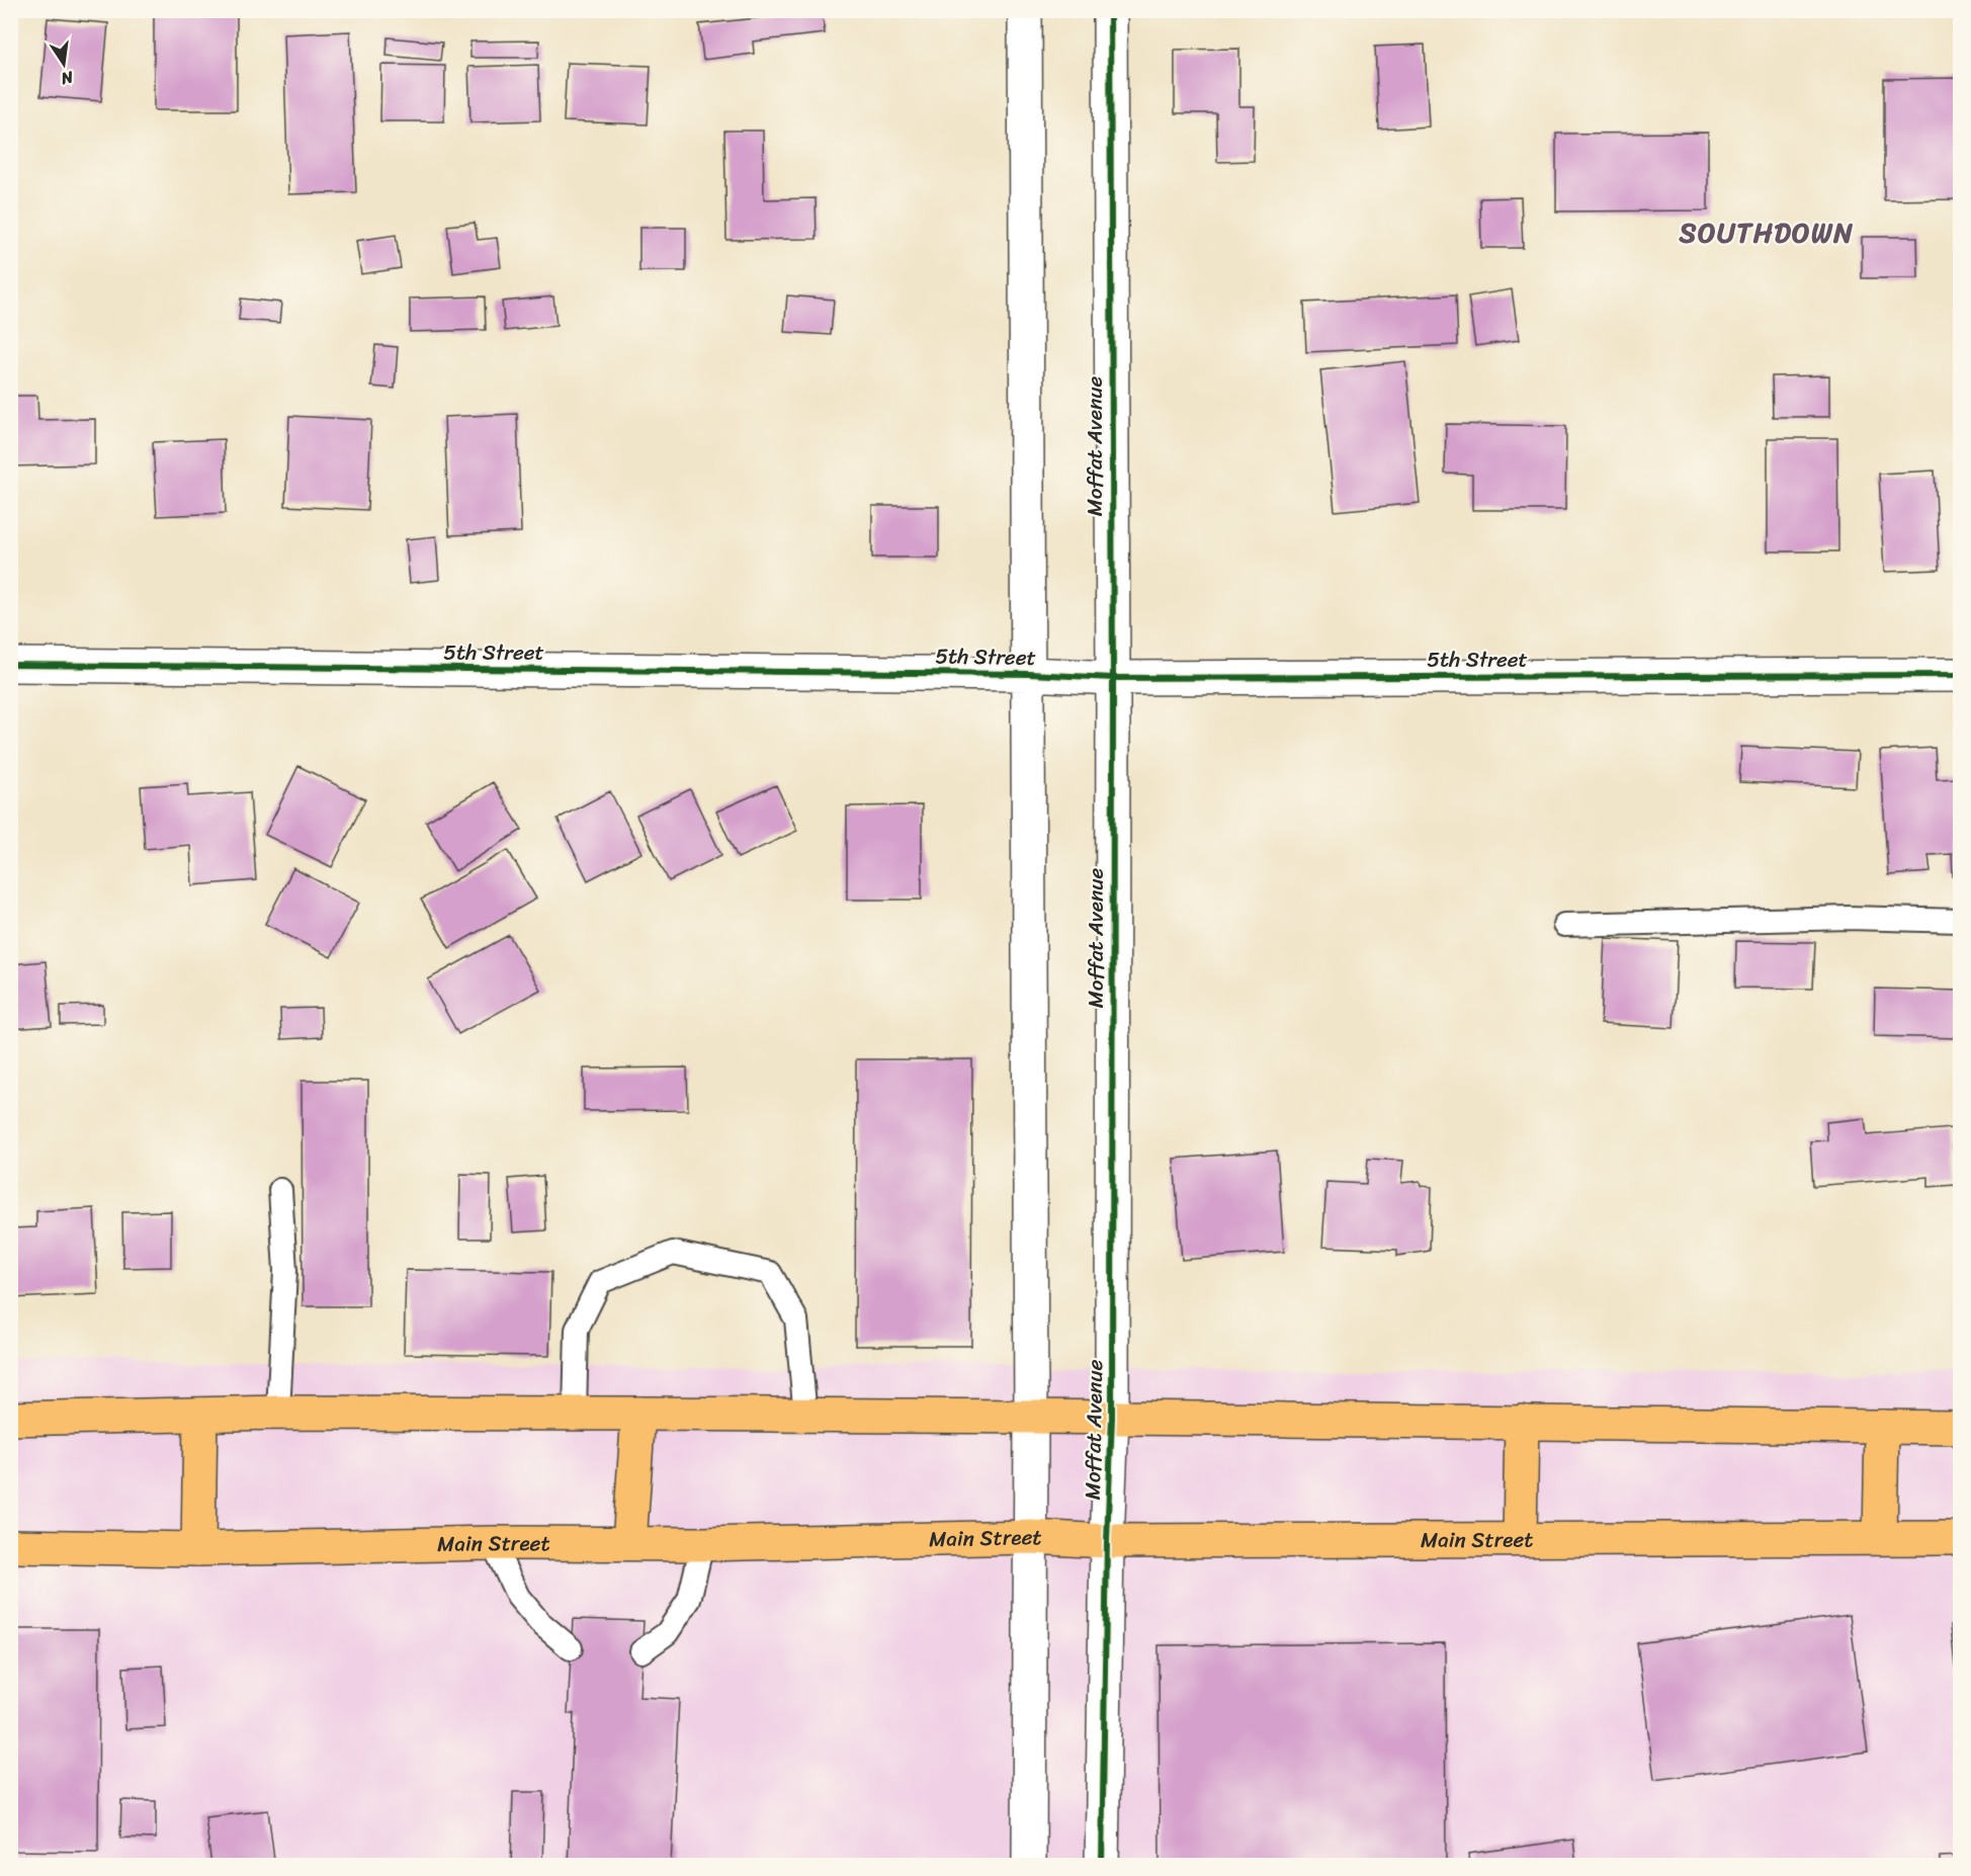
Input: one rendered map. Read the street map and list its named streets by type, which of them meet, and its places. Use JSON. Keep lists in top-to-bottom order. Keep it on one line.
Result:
{"streets":{"highway":["Main Street"],"street":["Moffat Avenue","5th Street"]},"crossings":[["Moffat Avenue","5th Street"],["Moffat Avenue","Main Street"]],"districts":["SOUTHDOWN"],"north":"bottom"}
